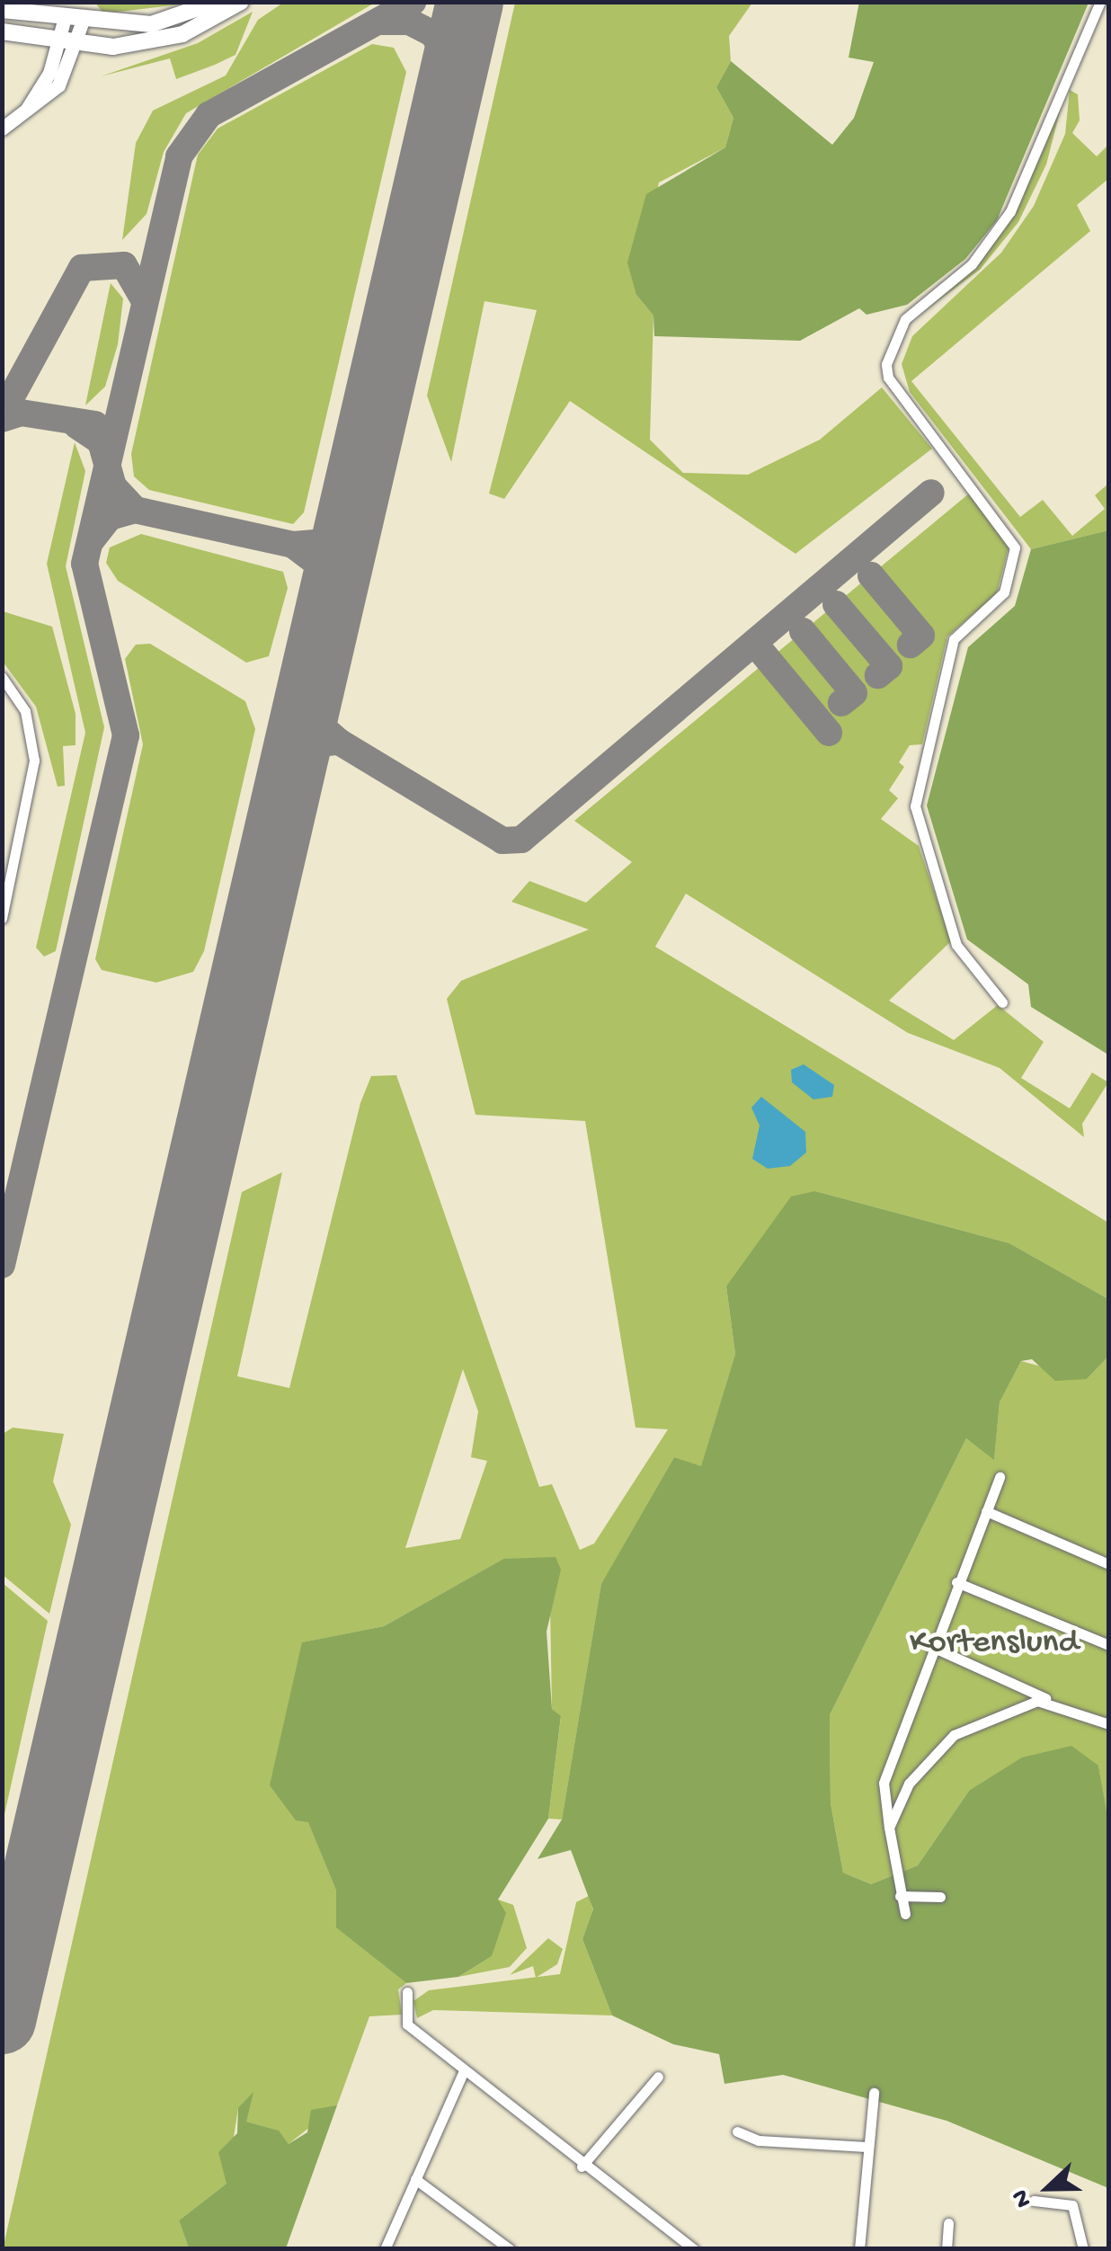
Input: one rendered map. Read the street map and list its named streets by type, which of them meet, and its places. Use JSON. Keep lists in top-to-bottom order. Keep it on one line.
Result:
{"parks":["Kortenslund"],"north":"left"}
